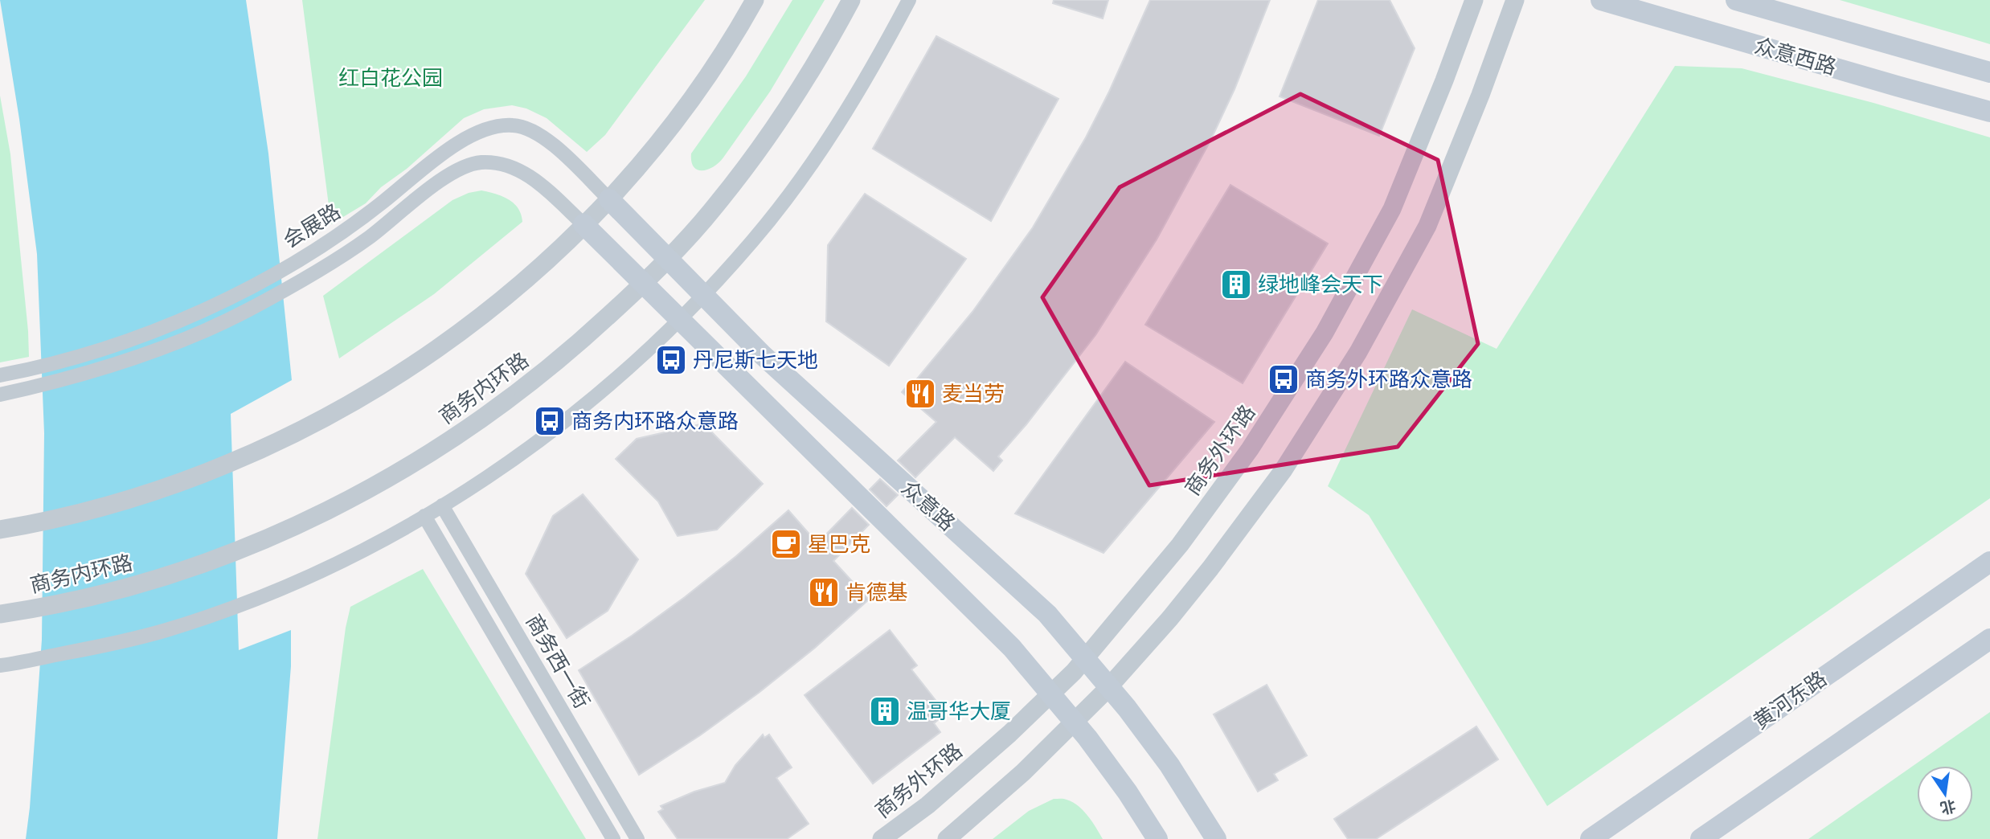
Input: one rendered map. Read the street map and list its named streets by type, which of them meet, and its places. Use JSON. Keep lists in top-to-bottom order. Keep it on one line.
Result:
{"streets":{"main road":["众意西路","众意路","黄河东路"],"street":["会展路","商务内环路","商务外环路","商务西一街"]},"crossings":[["会展路","众意路"],["商务内环路","众意路"],["商务外环路","众意路"]],"parks":["红白花公园"],"places":{"building":["绿地峰会天下","温哥华大厦"],"bus stop":["丹尼斯七天地","商务外环路众意路","商务内环路众意路"],"restaurant":["麦当劳","肯德基"],"cafe":["星巴克"]},"north":"bottom"}
